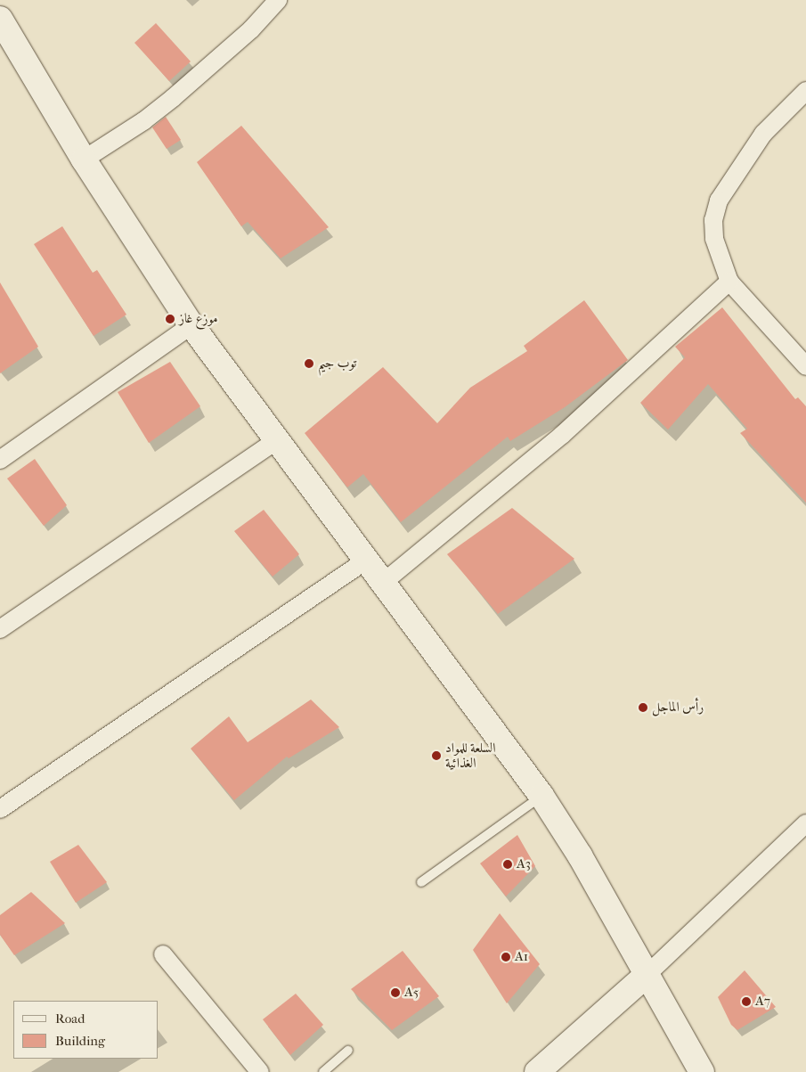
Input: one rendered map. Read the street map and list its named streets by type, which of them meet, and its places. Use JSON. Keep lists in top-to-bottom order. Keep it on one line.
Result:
{"places":["موزع غاز","توب جيم","رأس الماجل","السلعة للمواد الغذائية","A3","A1","A5","A7"],"legend":["Road","Building"]}
